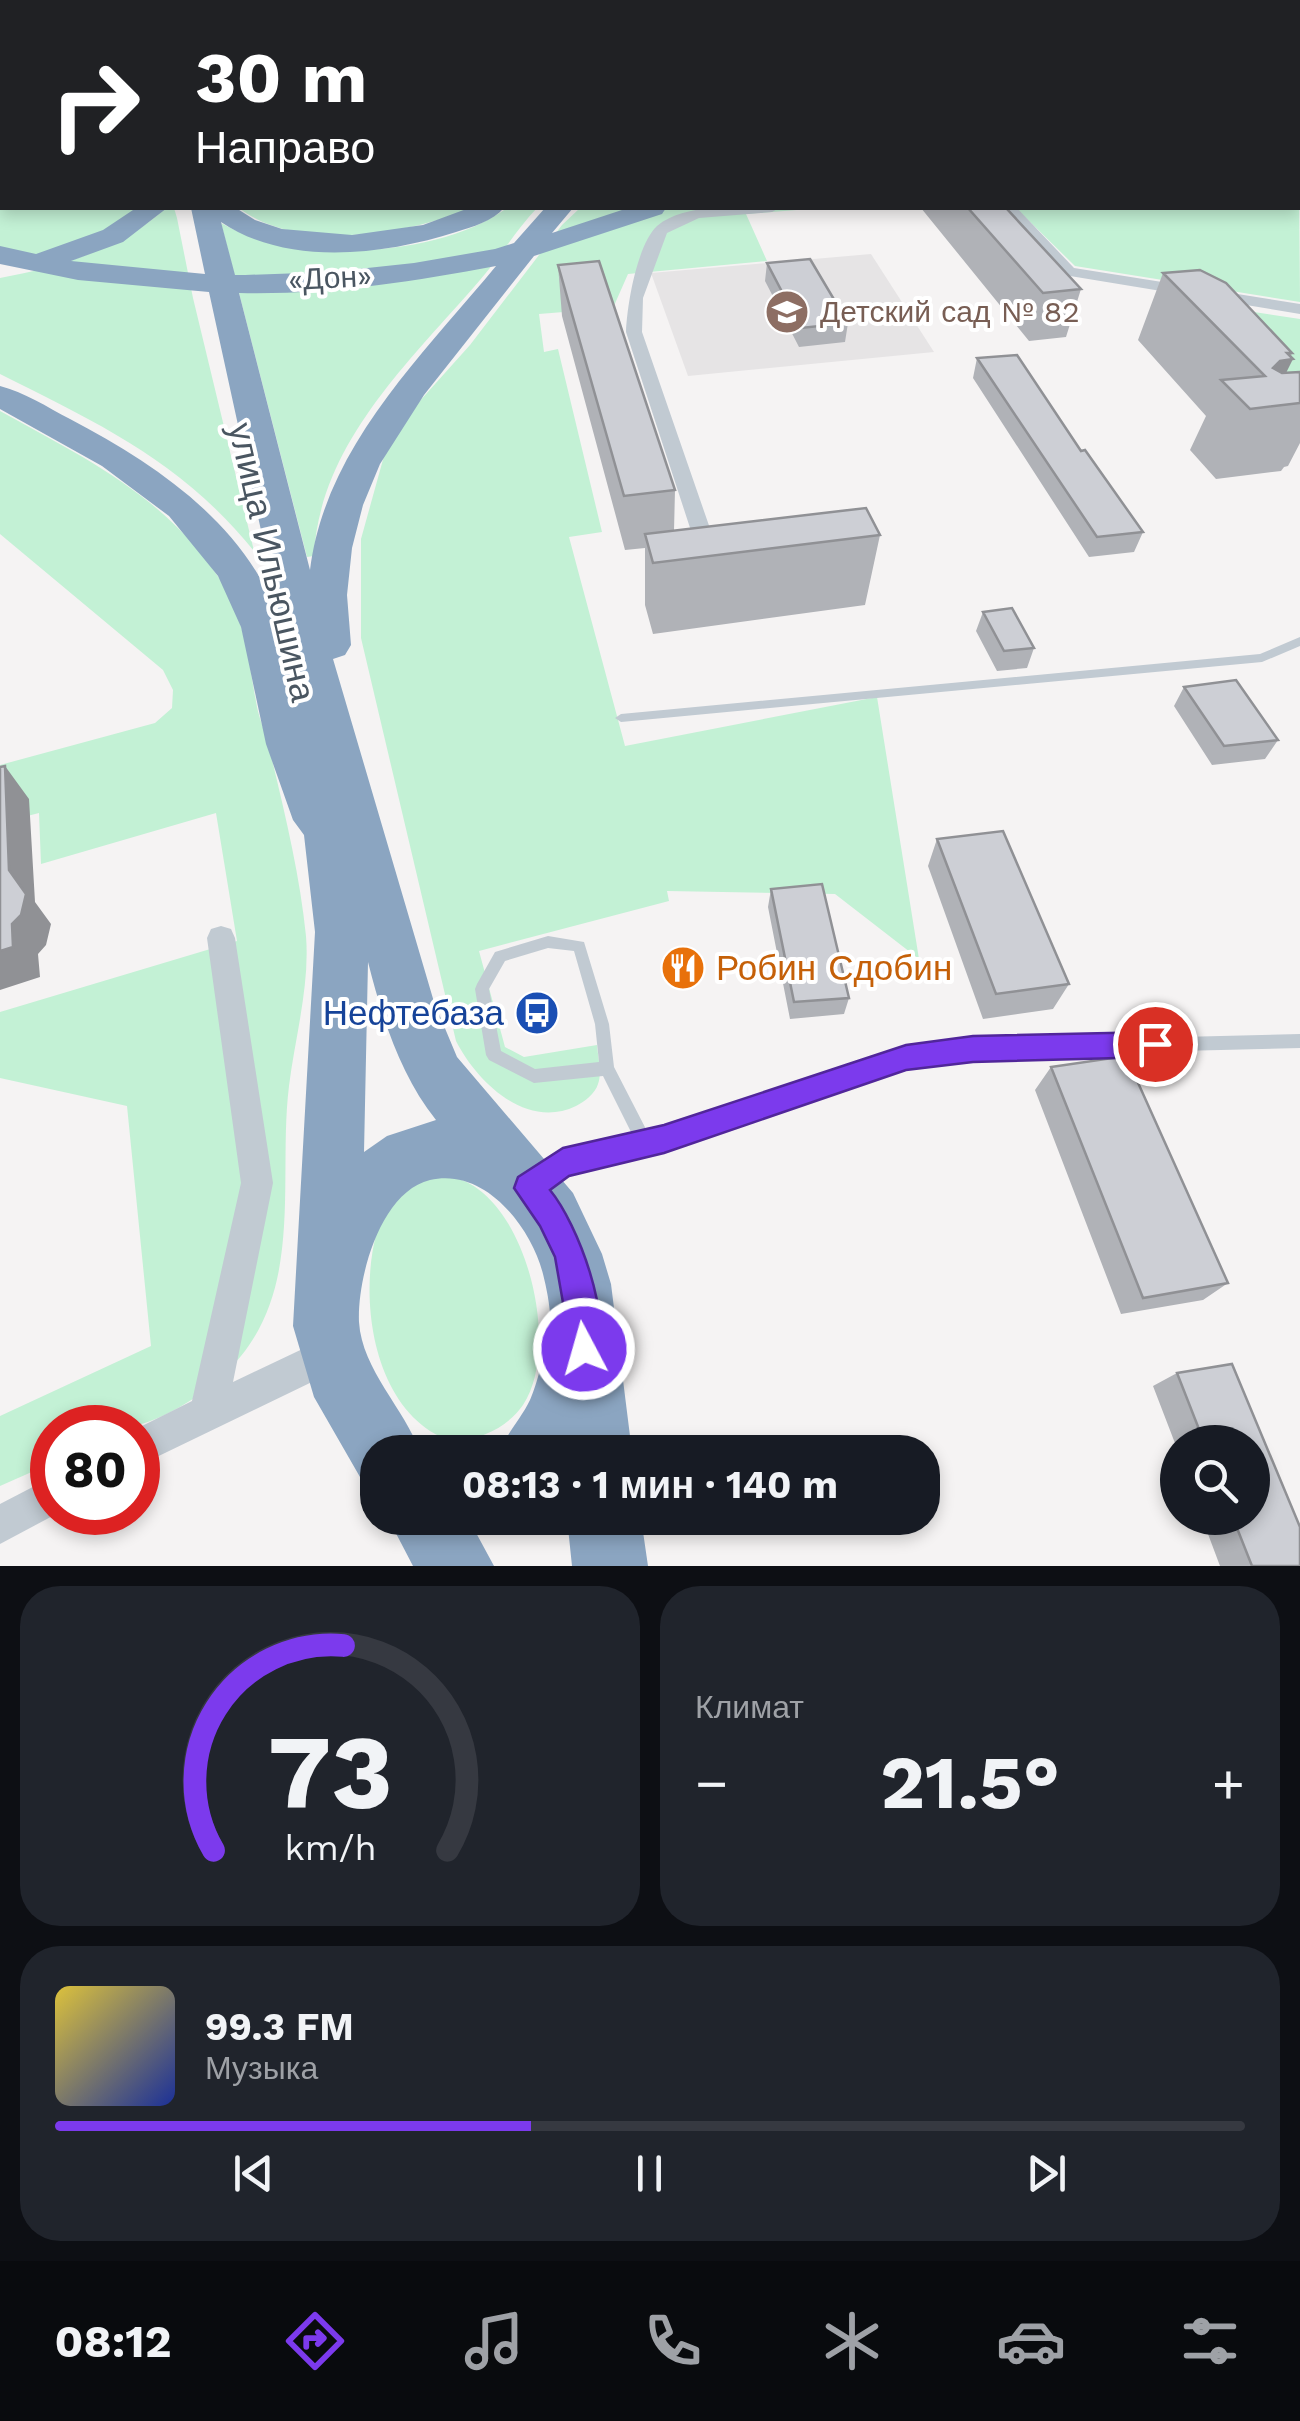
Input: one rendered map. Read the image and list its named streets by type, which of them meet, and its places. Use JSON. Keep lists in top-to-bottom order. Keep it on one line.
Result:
{"streets":{"highway":["«Дон»","улица Ильюшина"]},"places":{"school or university":["Детский сад № 82"],"restaurant":["Робин Сдобин"],"bus stop":["Нефтебаза"]},"page":{"turn":["30 m","Направо"],"limit":"80","trip":"08:13 · 1 мин · 140 m","tile":"Климат","heat":["−","21.5°","+"],"song":["99.3 FM","Музыка"],"tabs":"08:12","gauge":["73","km/h"]}}
